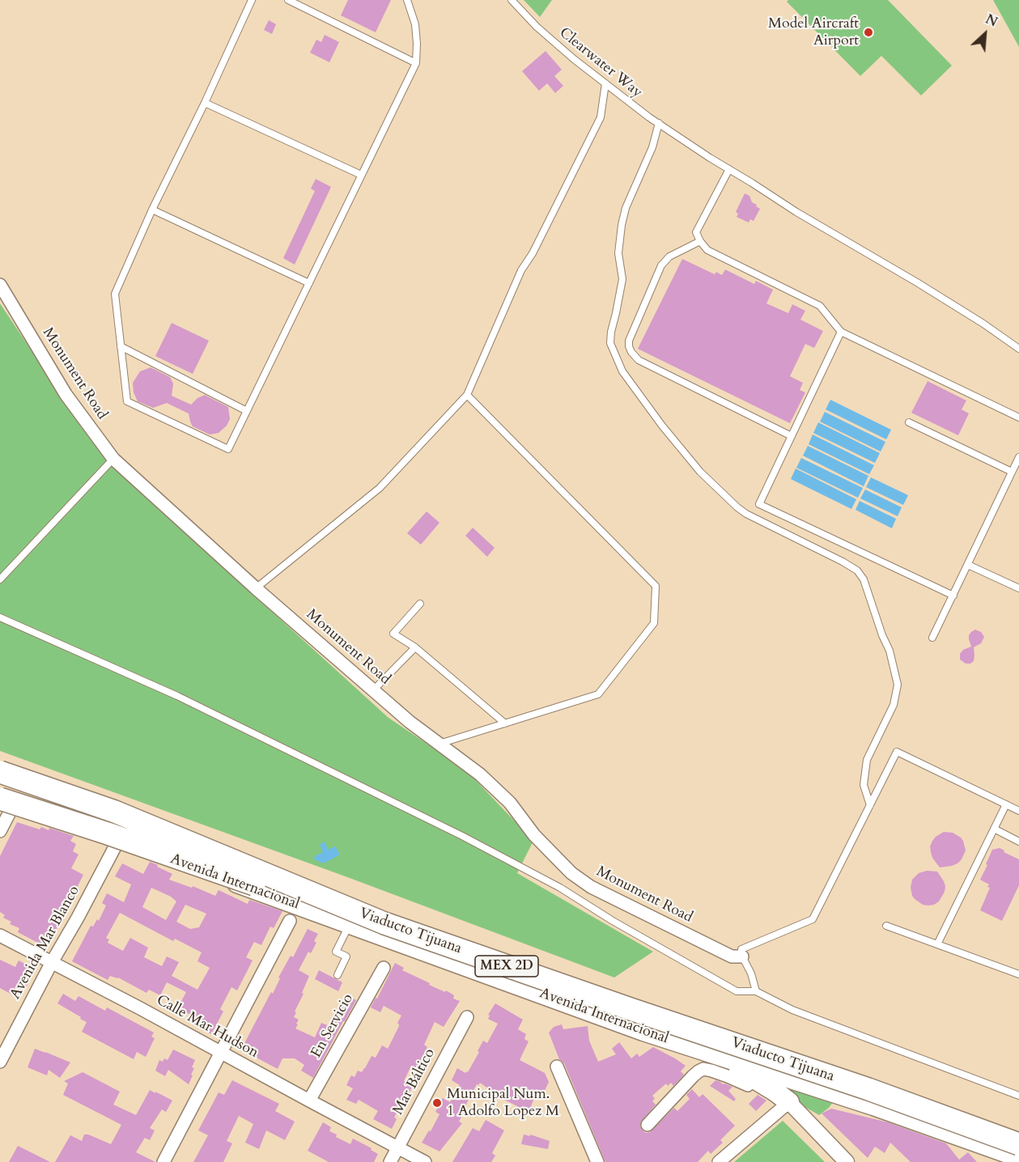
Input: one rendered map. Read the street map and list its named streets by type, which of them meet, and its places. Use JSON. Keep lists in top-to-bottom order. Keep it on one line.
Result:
{"streets":{"highway":["Avenida Internacional","Viaducto Tijuana","MEX 2D"],"street":["Monument Road","Avenida Mar Blanco","En Servicio","Calle Mar Hudson","Mar Báltico"],"lane":["Clearwater Way"]},"crossings":[["Avenida Internacional","Viaducto Tijuana"],["Avenida Internacional","Avenida Mar Blanco"],["Avenida Mar Blanco","Calle Mar Hudson"],["En Servicio","Calle Mar Hudson"],["Calle Mar Hudson","Mar Báltico"]],"places":["Model Aircraft Airport","Municipal Num. 1 Adolfo Lopez M"],"north":"top right"}
